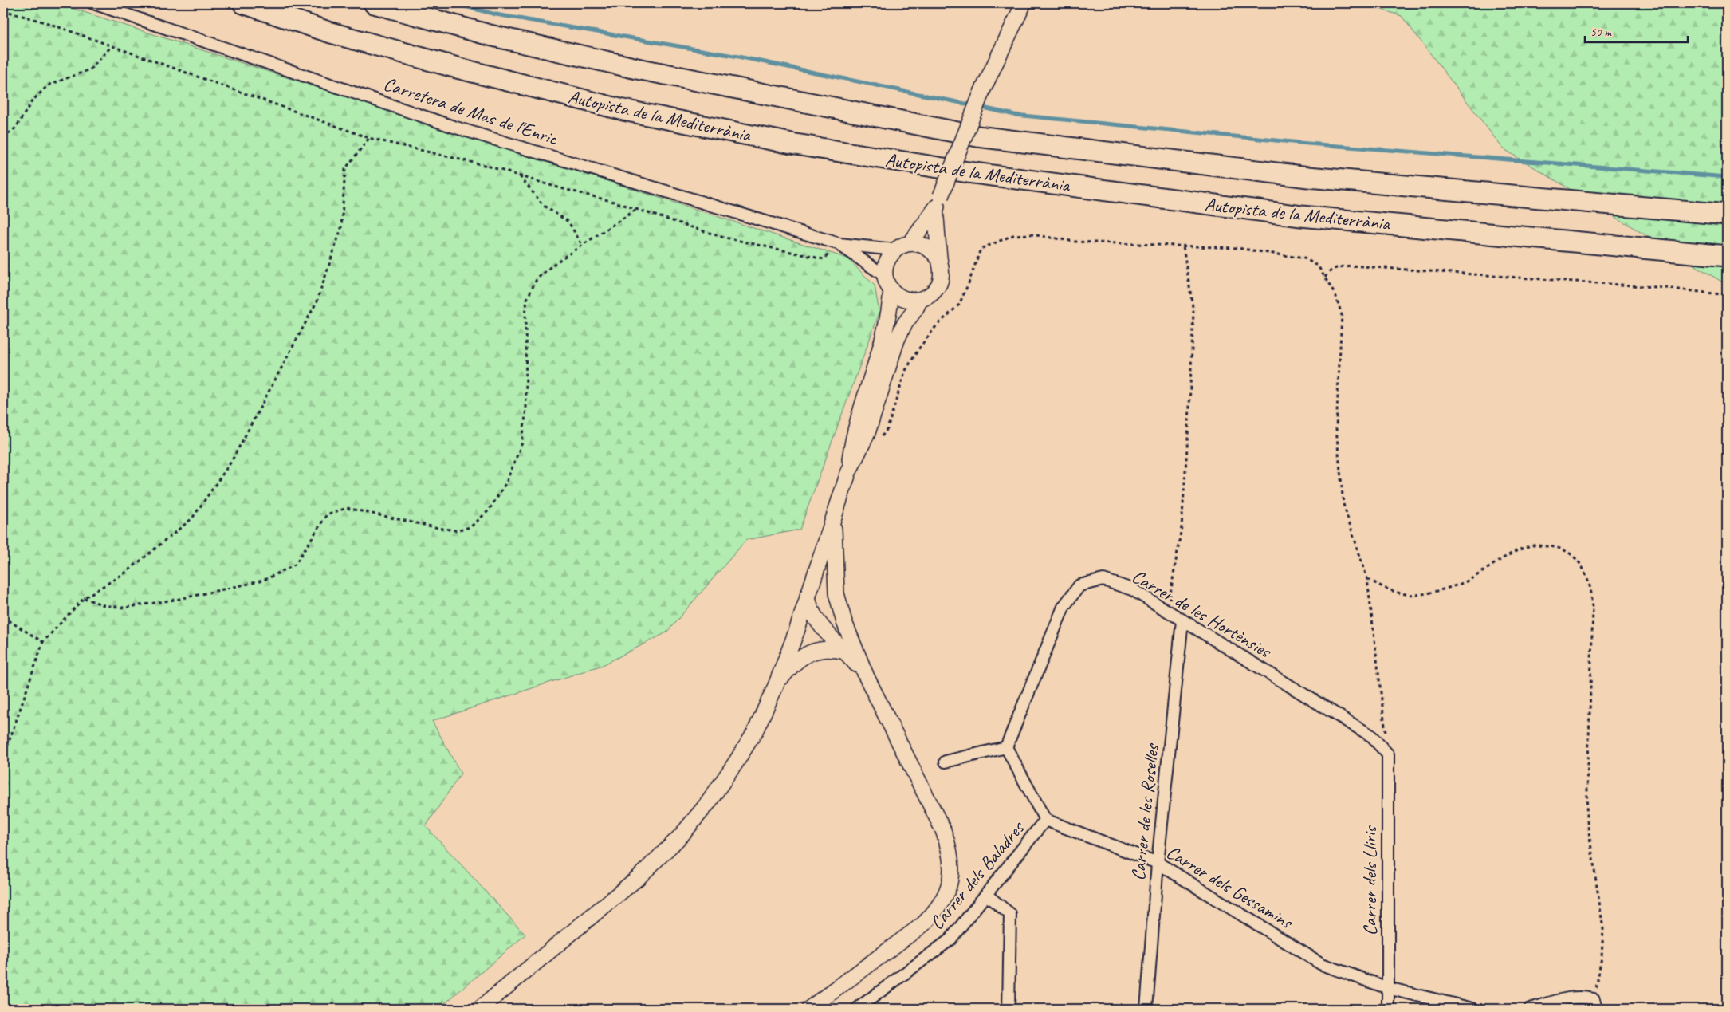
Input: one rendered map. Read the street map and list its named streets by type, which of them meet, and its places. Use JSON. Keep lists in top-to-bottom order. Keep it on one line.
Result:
{"streets":{"highway":["Autopista de la Mediterrània"],"street":["Carretera de Mas de l'Enric","Carrer de les Hortènsies","Carrer de les Roselles","Carrer dels Baladres","Carrer dels Lliris","Carrer dels Gessamins"]},"crossings":[["Carrer de les Hortènsies","Carrer de les Roselles"],["Carrer de les Hortènsies","Carrer dels Lliris"],["Carrer de les Roselles","Carrer dels Gessamins"],["Carrer dels Baladres","Carrer dels Gessamins"],["Carrer dels Lliris","Carrer dels Gessamins"]],"scale_bar":"50 m"}
